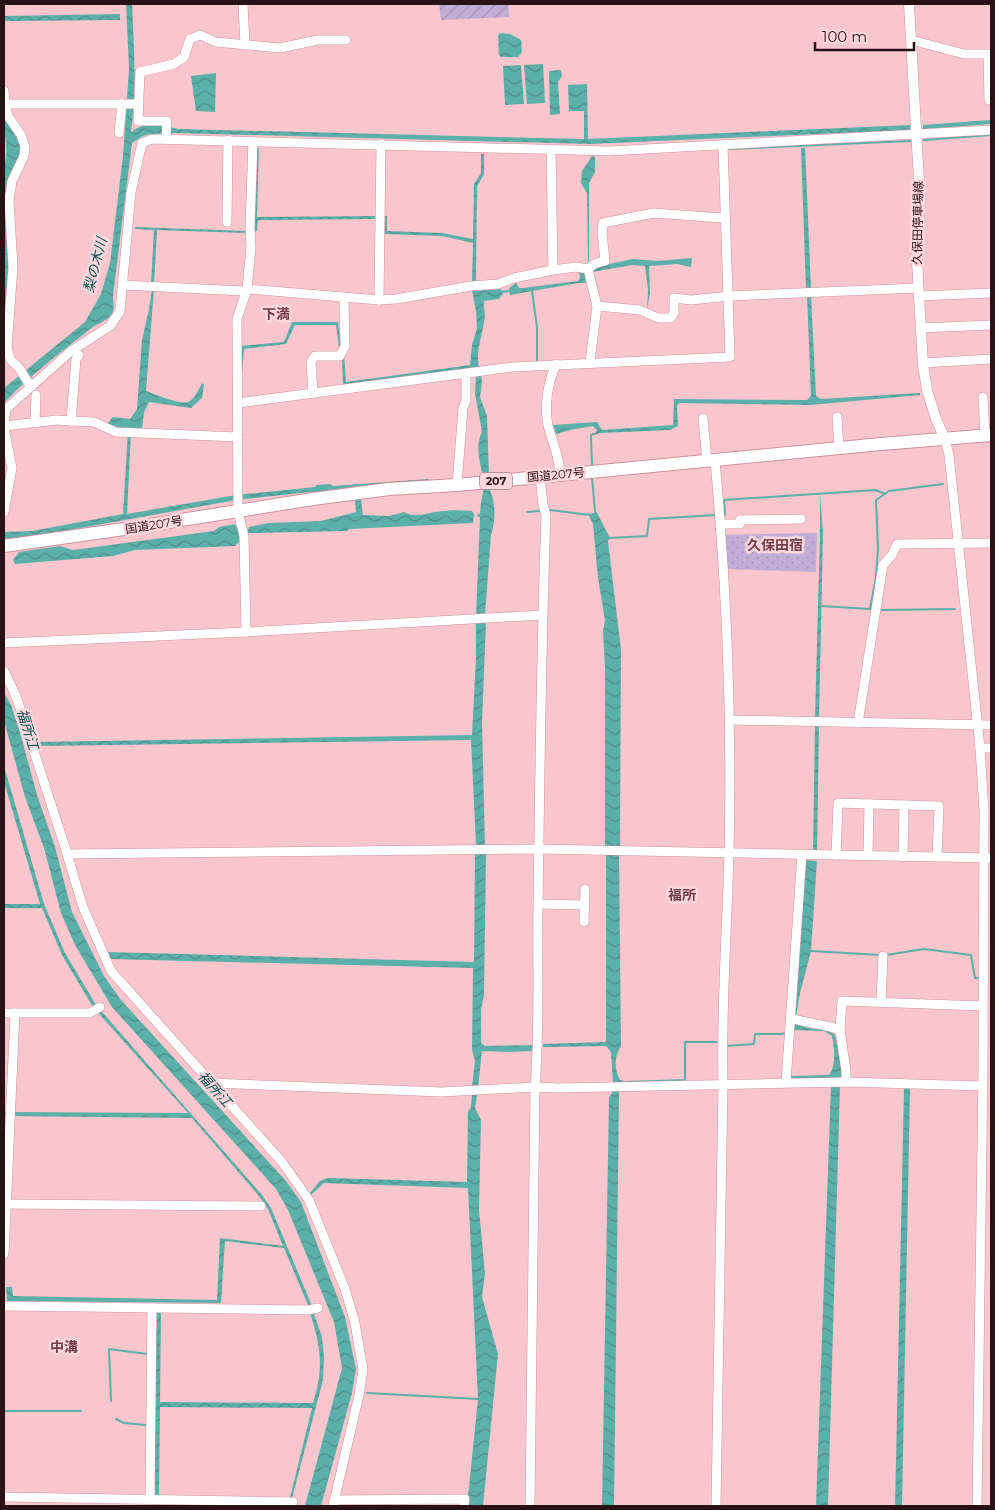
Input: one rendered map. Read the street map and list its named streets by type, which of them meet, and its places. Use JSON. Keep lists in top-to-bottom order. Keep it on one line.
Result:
{"streets":{"highway":["国道207号","207"],"main road":["久保田停車場線"]},"crossings":[["久保田停車場線","国道207号"]],"districts":["下満","久保田宿","福所","中溝"],"water":["梨の木川","福所江"],"scale_bar":"100 m"}
